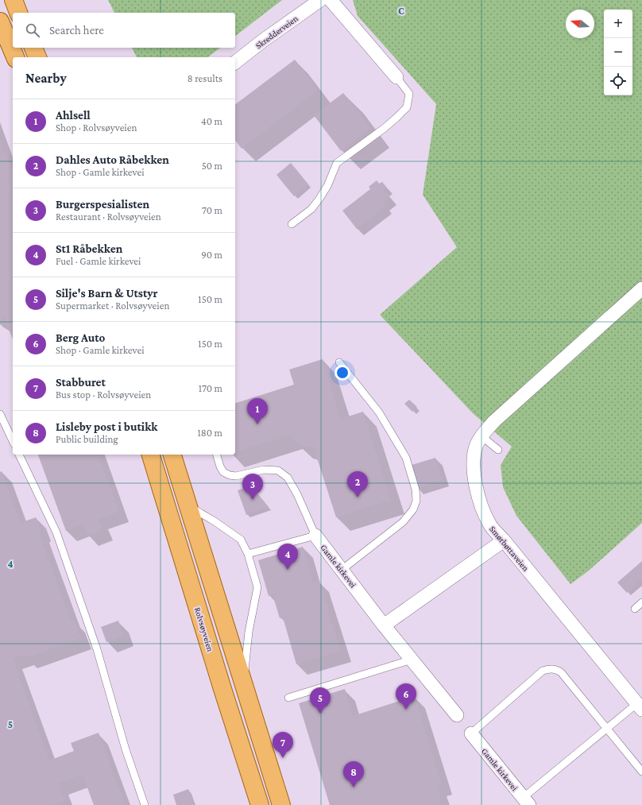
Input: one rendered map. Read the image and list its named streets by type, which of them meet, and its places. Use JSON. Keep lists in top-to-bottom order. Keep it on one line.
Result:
{"streets":{"main road":["Rolvsøyveien"],"street":["Skredderveien","Smørbøttaveien","Gamle kirkevei"]},"north":"left","page":{"map_buttons":["+","−"],"search":"Search here","heading":["Nearby","8 results"],"list":[{"mark":"1","name":"Ahlsell","note":"Shop · Rolvsøyveien","value":"40 m"},{"mark":"2","name":"Dahles Auto Råbekken","note":"Shop · Gamle kirkevei","value":"50 m"},{"mark":"3","name":"Burgerspesialisten","note":"Restaurant · Rolvsøyveien","value":"70 m"},{"mark":"4","name":"St1 Råbekken","note":"Fuel · Gamle kirkevei","value":"90 m"},{"mark":"5","name":"Silje's Barn & Utstyr","note":"Supermarket · Rolvsøyveien","value":"150 m"},{"mark":"6","name":"Berg Auto","note":"Shop · Gamle kirkevei","value":"150 m"},{"mark":"7","name":"Stabburet","note":"Bus stop · Rolvsøyveien","value":"170 m"},{"mark":"8","name":"Lisleby post i butikk","note":"Public building","value":"180 m"}],"pins":["1","2","3","4","6","5","7","8"]},"grid":{"columns":["C"],"rows":["4","5"]}}
